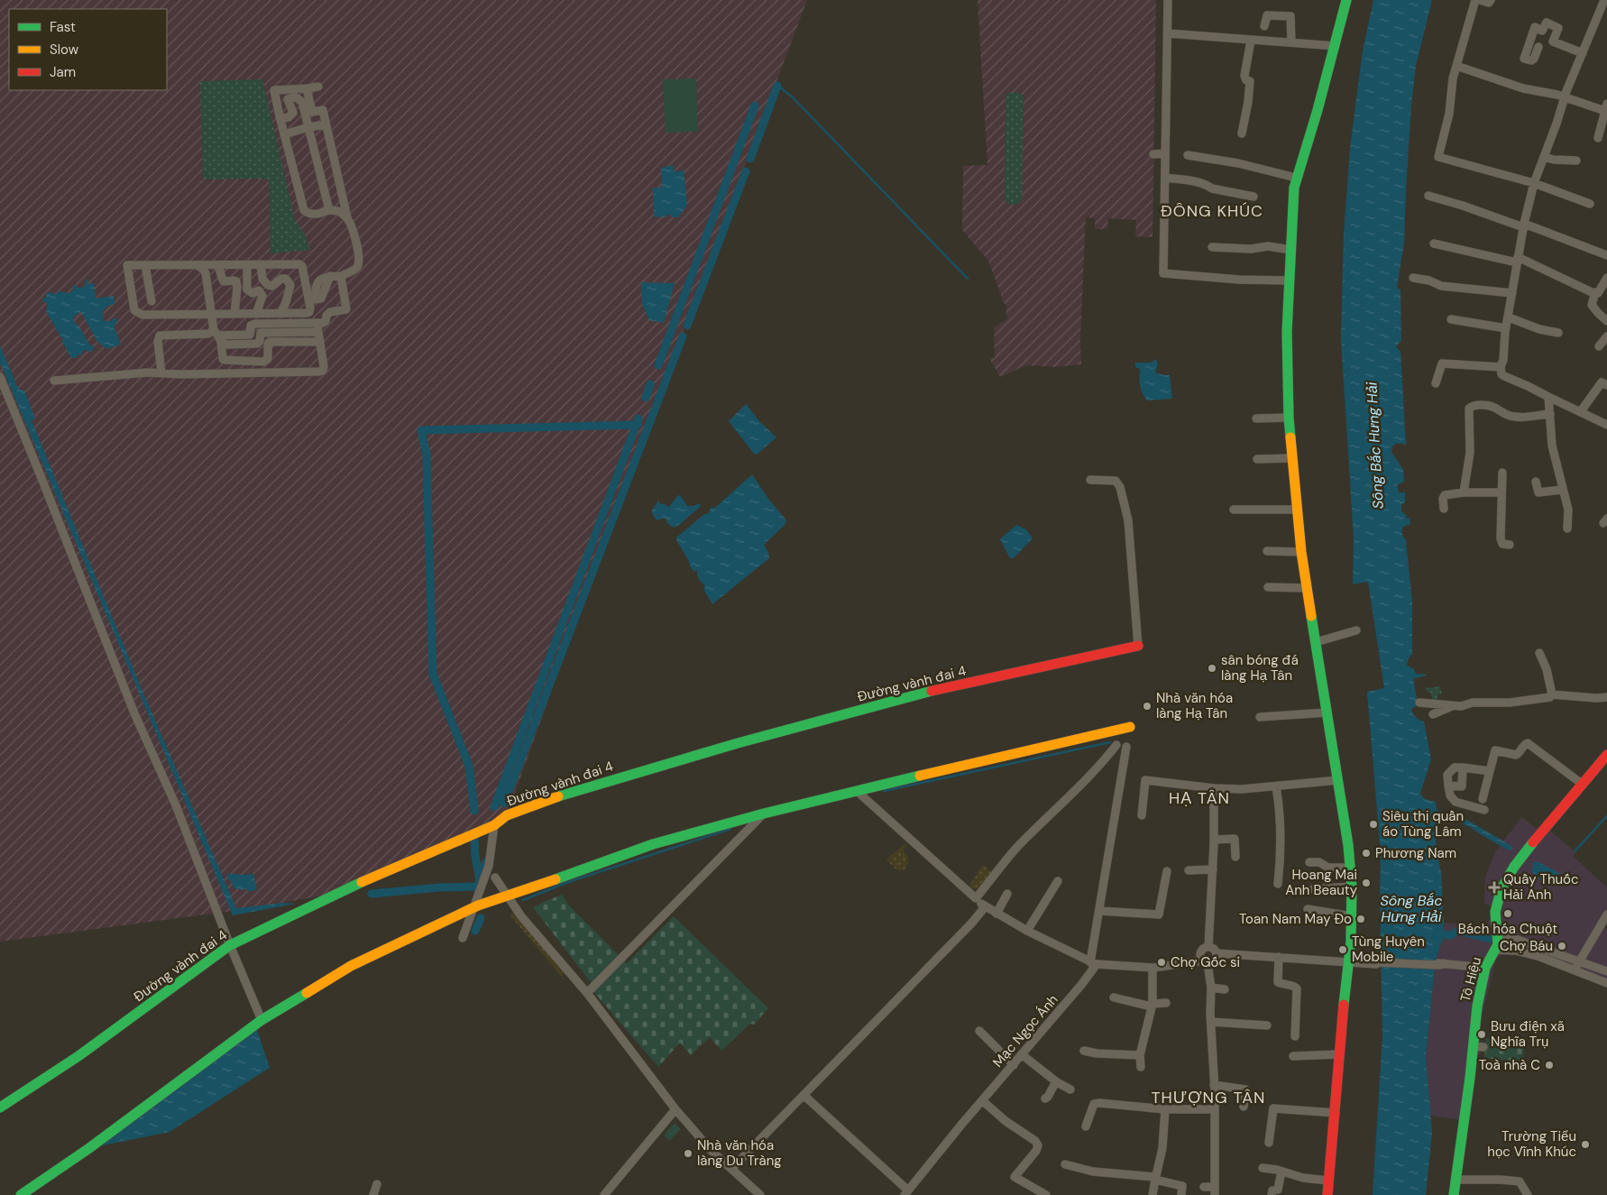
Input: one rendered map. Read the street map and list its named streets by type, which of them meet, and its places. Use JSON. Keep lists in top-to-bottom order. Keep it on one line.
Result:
{"streets":{"main road":["Đường vành đai 4","Tô Hiệu"],"street":["Mạc Ngọc Ánh"]},"districts":["ĐÔNG KHÚC","HẠ TÂN","THƯỢNG TÂN"],"water":["Sông Bắc Hưng Hải"],"places":{"other":["sân bóng đá làng Hạ Tân","Nhà văn hóa làng Hạ Tân","Siêu thị quần áo Tùng Lâm","Phương Nam","Hoang Mai Anh Beauty","Bách hóa Chuột","Toan Nam May Đo","Chợ Báu","Tùng Huyên Mobile","Chợ Gốc si","Bưu điện xã Nghĩa Trụ","Toà nhà C","Trường Tiểu học Vĩnh Khúc","Nhà văn hóa làng Du Tràng"],"health":["Quầy Thuốc Hải Anh"]},"legend":["Fast","Slow","Jam"]}
